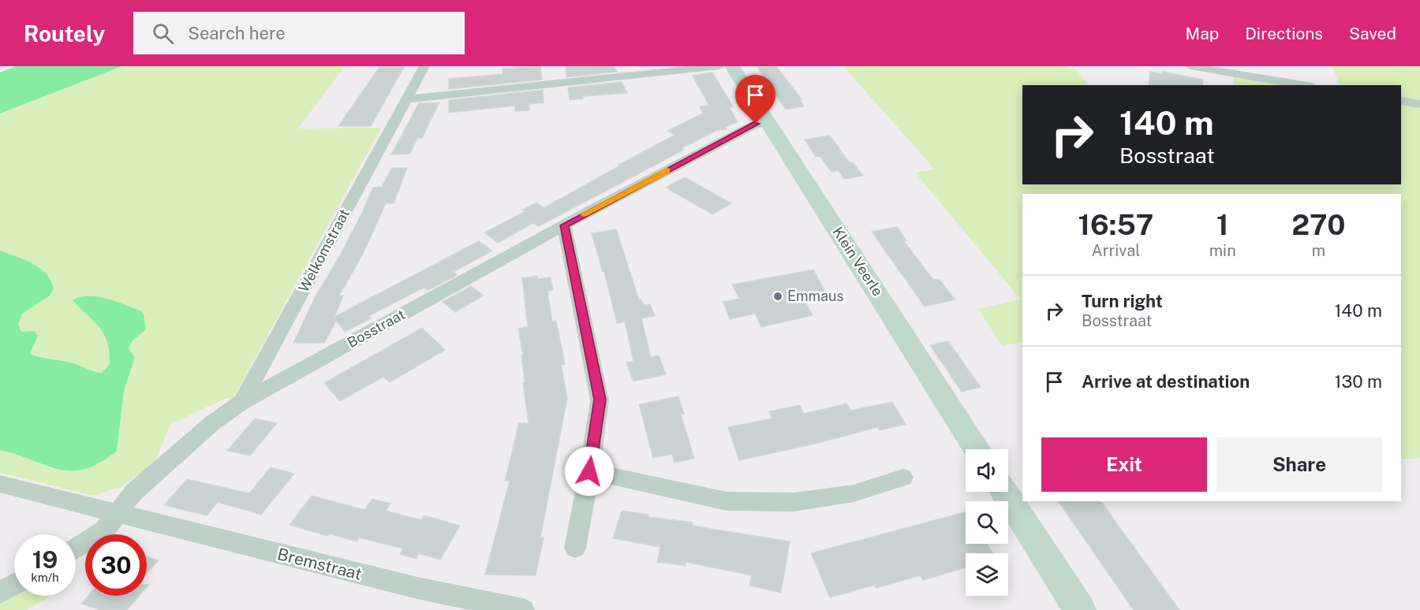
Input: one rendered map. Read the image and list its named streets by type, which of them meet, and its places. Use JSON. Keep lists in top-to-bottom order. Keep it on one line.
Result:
{"streets":{"main road":["Klein Veerle"],"street":["Welkomstraat","Bosstraat","Bremstraat"]},"crossings":[["Welkomstraat","Bosstraat"],["Klein Veerle","Bosstraat"],["Bosstraat","Bremstraat"]],"places":["Emmaus"],"page":{"header":"Routely","search":"Search here","nav":["Map","Directions","Saved"],"turn":["140 m","Bosstraat"],"eta":["16:57","Arrival","1","min","270","m"],"list":[{"name":"Turn right","note":"Bosstraat","value":"140 m"},{"name":"Arrive at destination","value":"130 m"}],"buttons":["Exit","Share"],"speed":"19 km/h","limit":"30"}}
